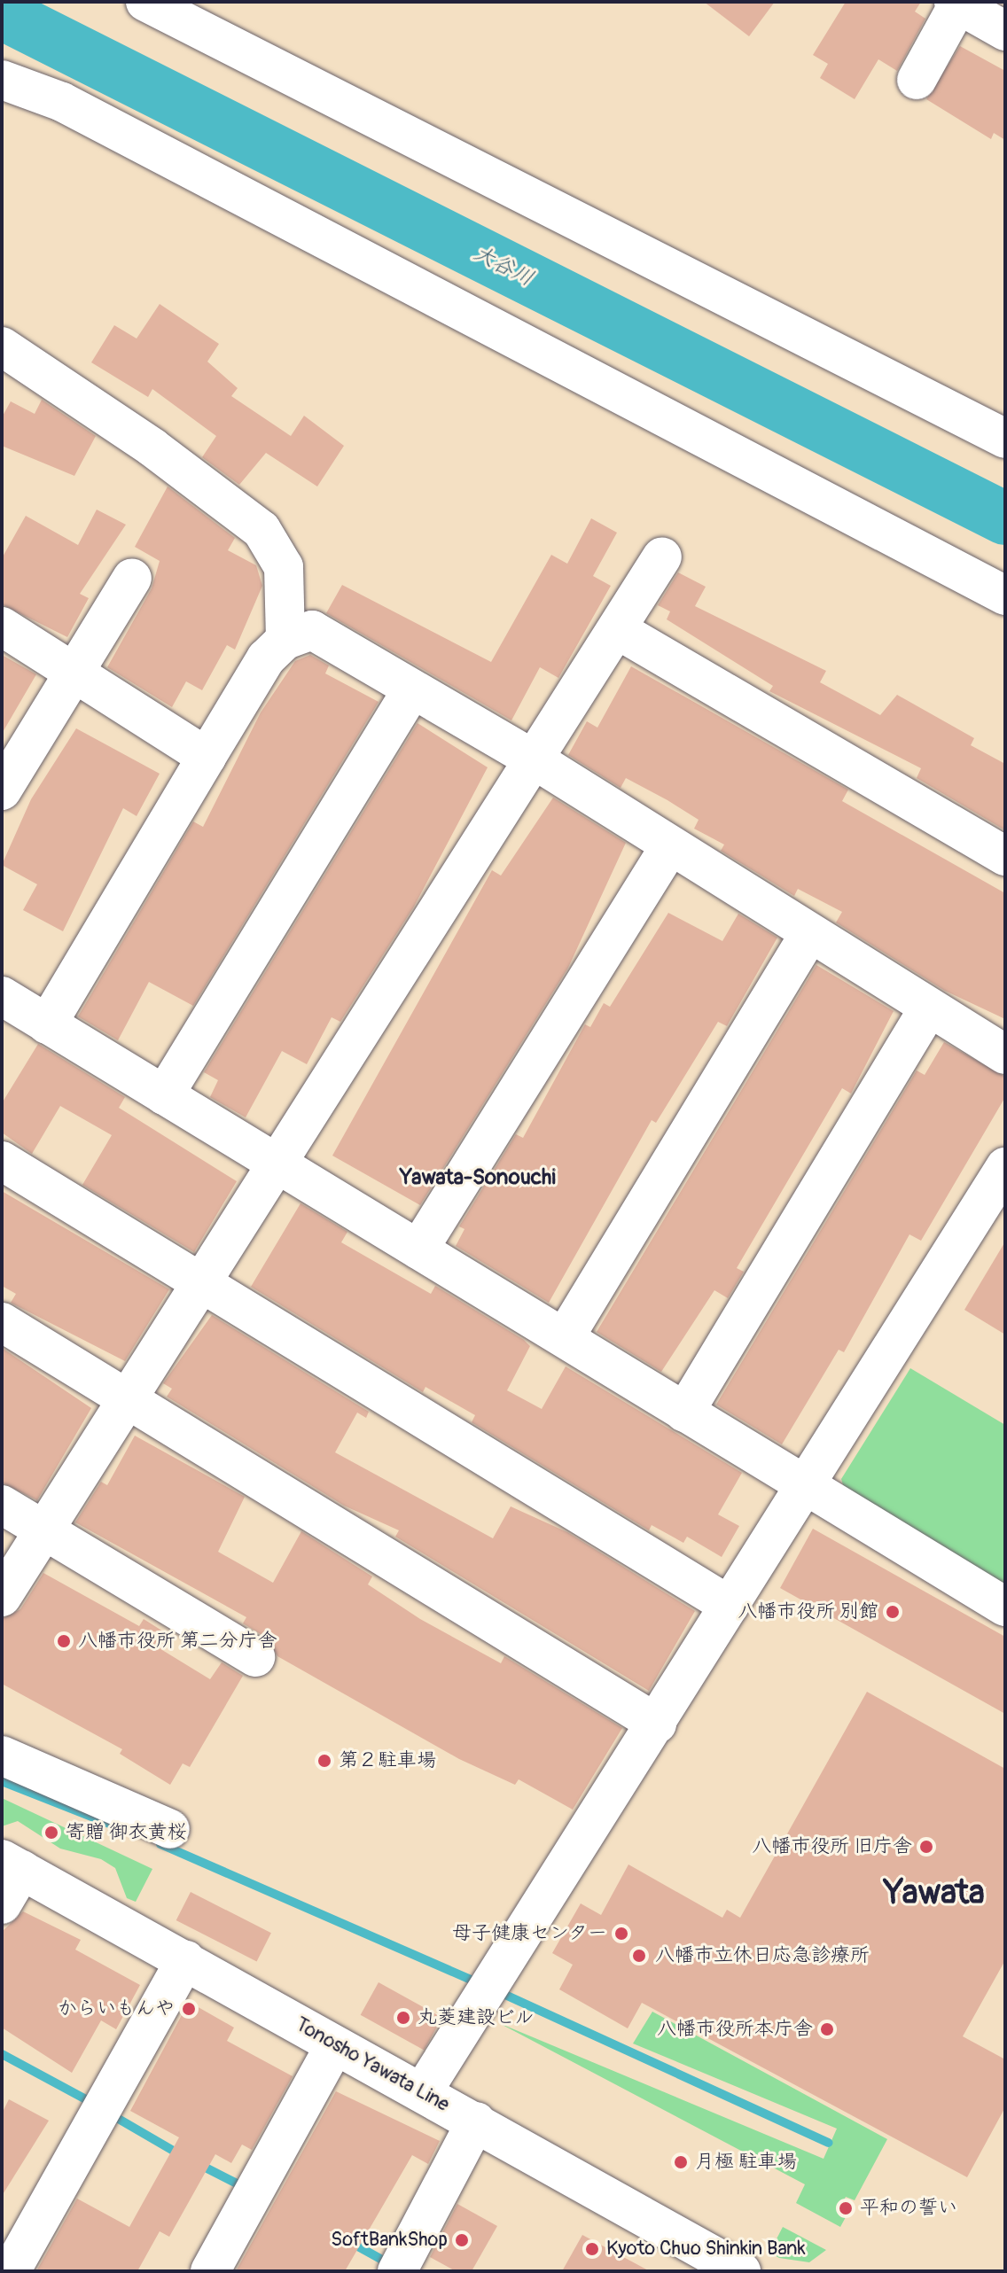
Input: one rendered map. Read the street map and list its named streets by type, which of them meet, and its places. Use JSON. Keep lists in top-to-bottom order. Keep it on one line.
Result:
{"streets":{"street":["Tonosho Yawata Line"]},"districts":["Yawata-Sonouchi","Yawata"],"water":["大谷川"],"places":["八幡市役所 別館","八幡市役所 第二分庁舎","第２駐車場","寄贈 御衣黄桜","八幡市役所 旧庁舎","母子健康センター","八幡市立休日応急診療所","からいもんや","丸菱建設ビル","八幡市役所本庁舎","月極 駐車場","平和の誓い","SoftBankShop","Kyoto Chuo Shinkin Bank"]}
